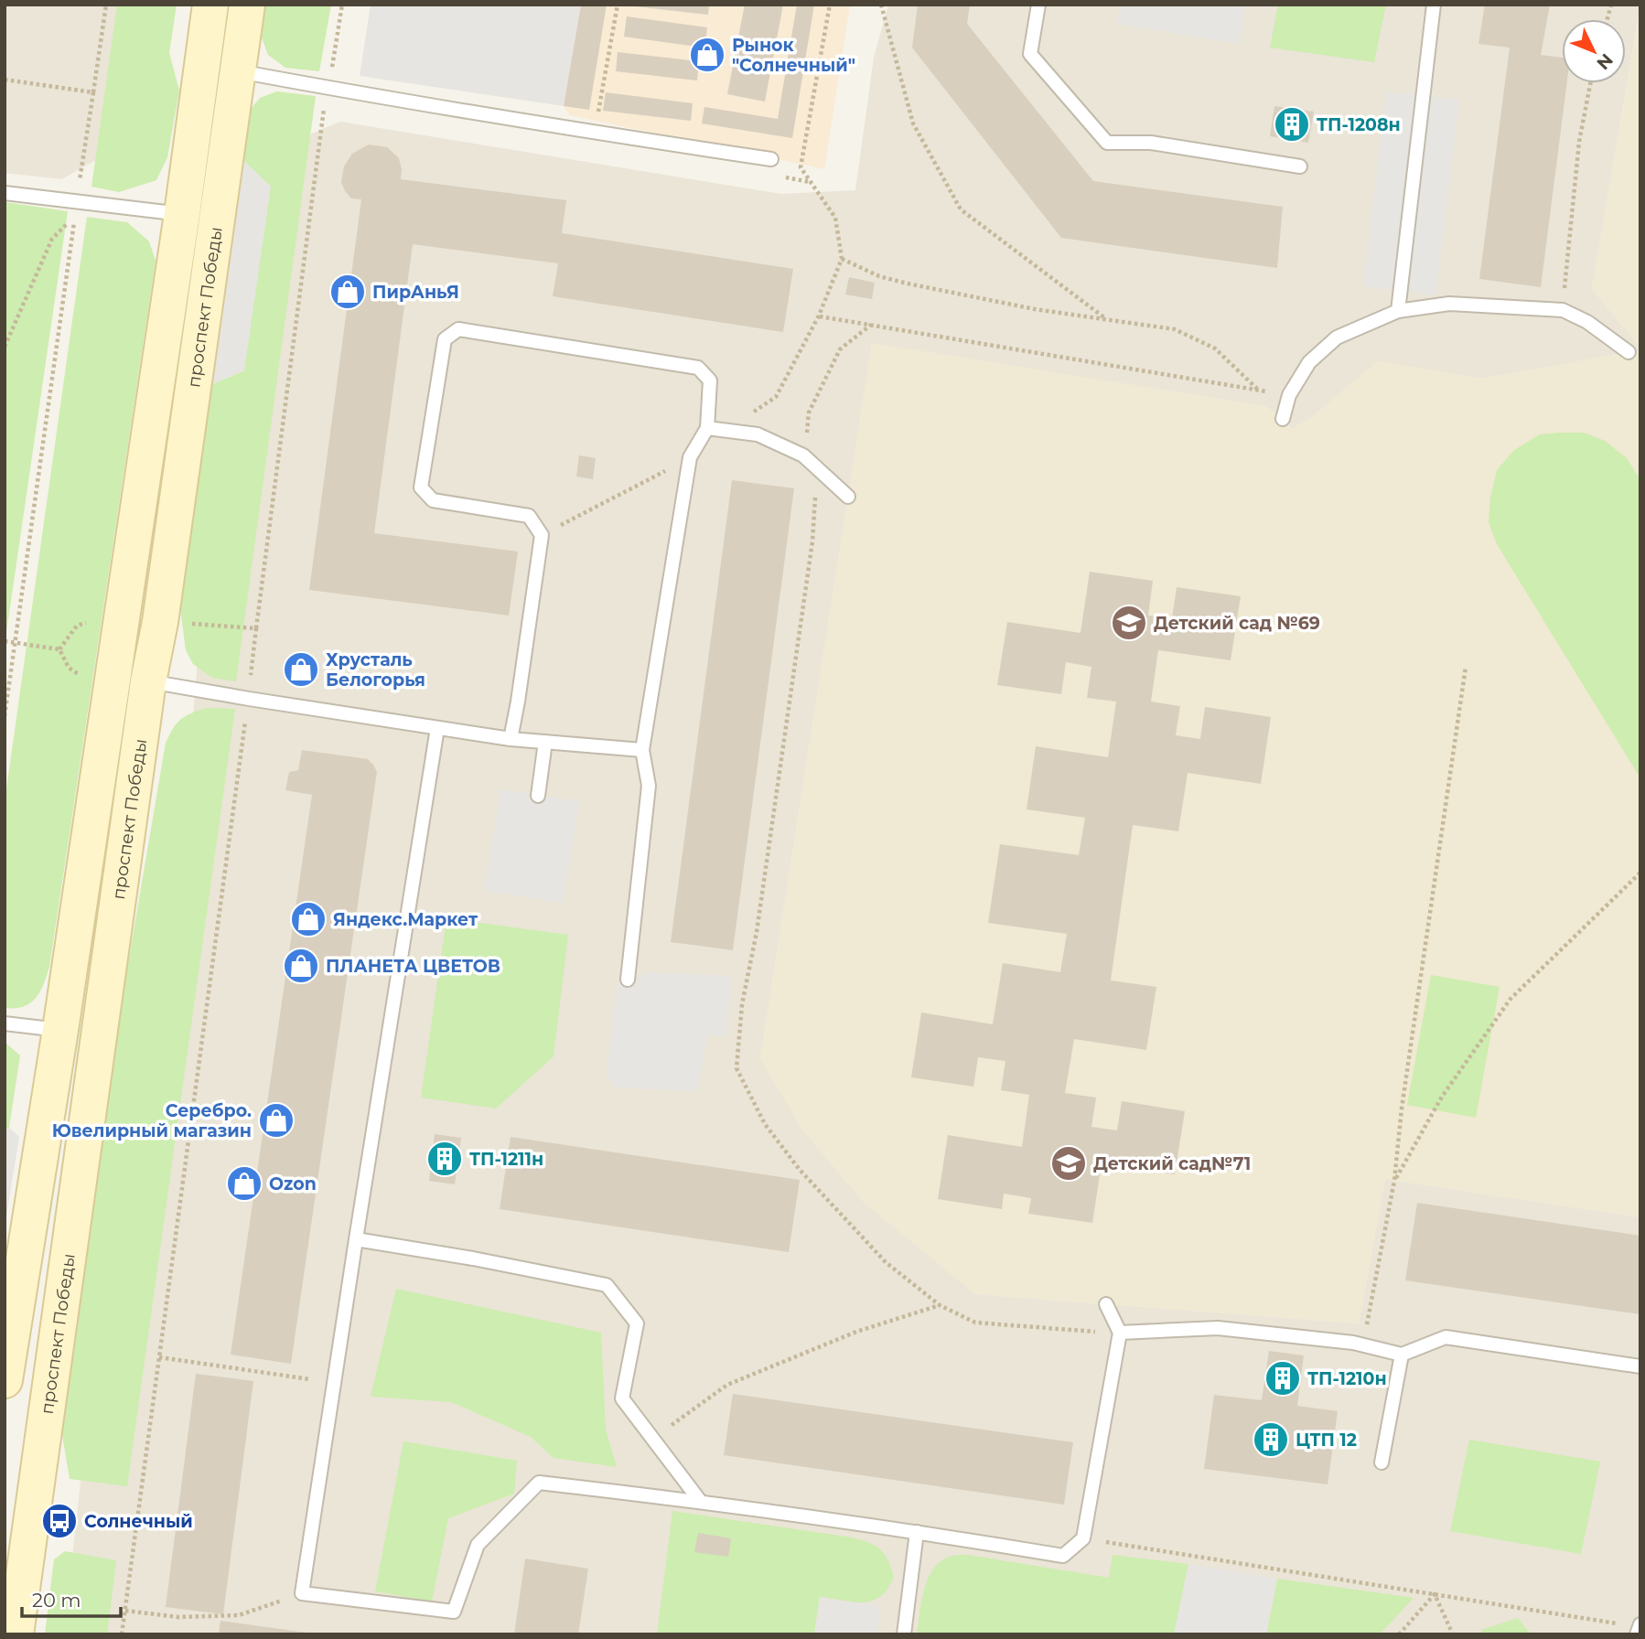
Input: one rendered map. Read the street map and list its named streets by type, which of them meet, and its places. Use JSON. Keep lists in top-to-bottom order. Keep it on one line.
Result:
{"streets":{"main road":["проспект Победы"]},"places":{"shop":["Рынок \"Солнечный\"","ПирАньЯ","Хрусталь Белогорья","Яндекс.Маркет","ПЛАНЕТА ЦВЕТОВ","Серебро. Ювелирный магазин","Ozon"],"building":["ТП-1208н","ТП-1211н","ТП-1210н","ЦТП 12"],"school or university":["Детский сад №69","Детский сад№71"],"bus stop":["Солнечный"]},"scale_bar":"20 m","north":"bottom right"}
